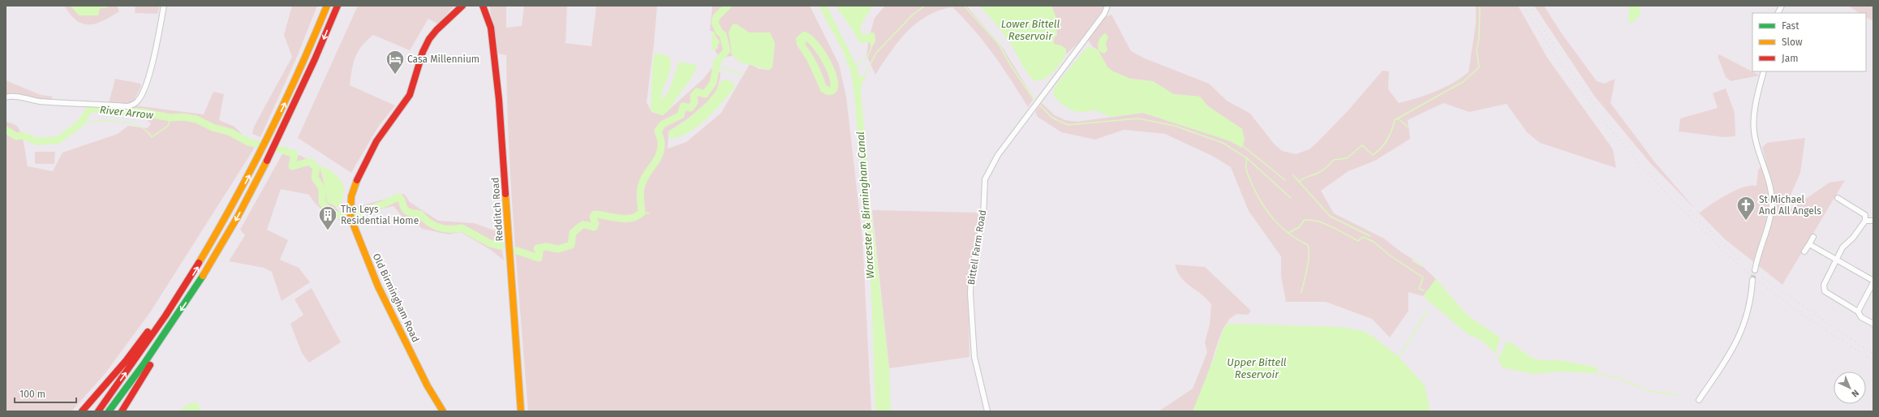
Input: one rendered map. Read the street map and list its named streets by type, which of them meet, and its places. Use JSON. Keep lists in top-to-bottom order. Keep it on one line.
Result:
{"streets":{"main road":["Redditch Road","Old Birmingham Road"],"street":["Bittell Farm Road"]},"water":["Lower Bittell Reservoir","River Arrow","Worcester & Birmingham Canal","Upper Bittell Reservoir"],"places":{"hotel":["Casa Millennium"],"church":["St Michael And All Angels"],"building":["The Leys Residential Home"]},"legend":["Fast","Slow","Jam"],"scale_bar":"100 m","north":"bottom right"}
